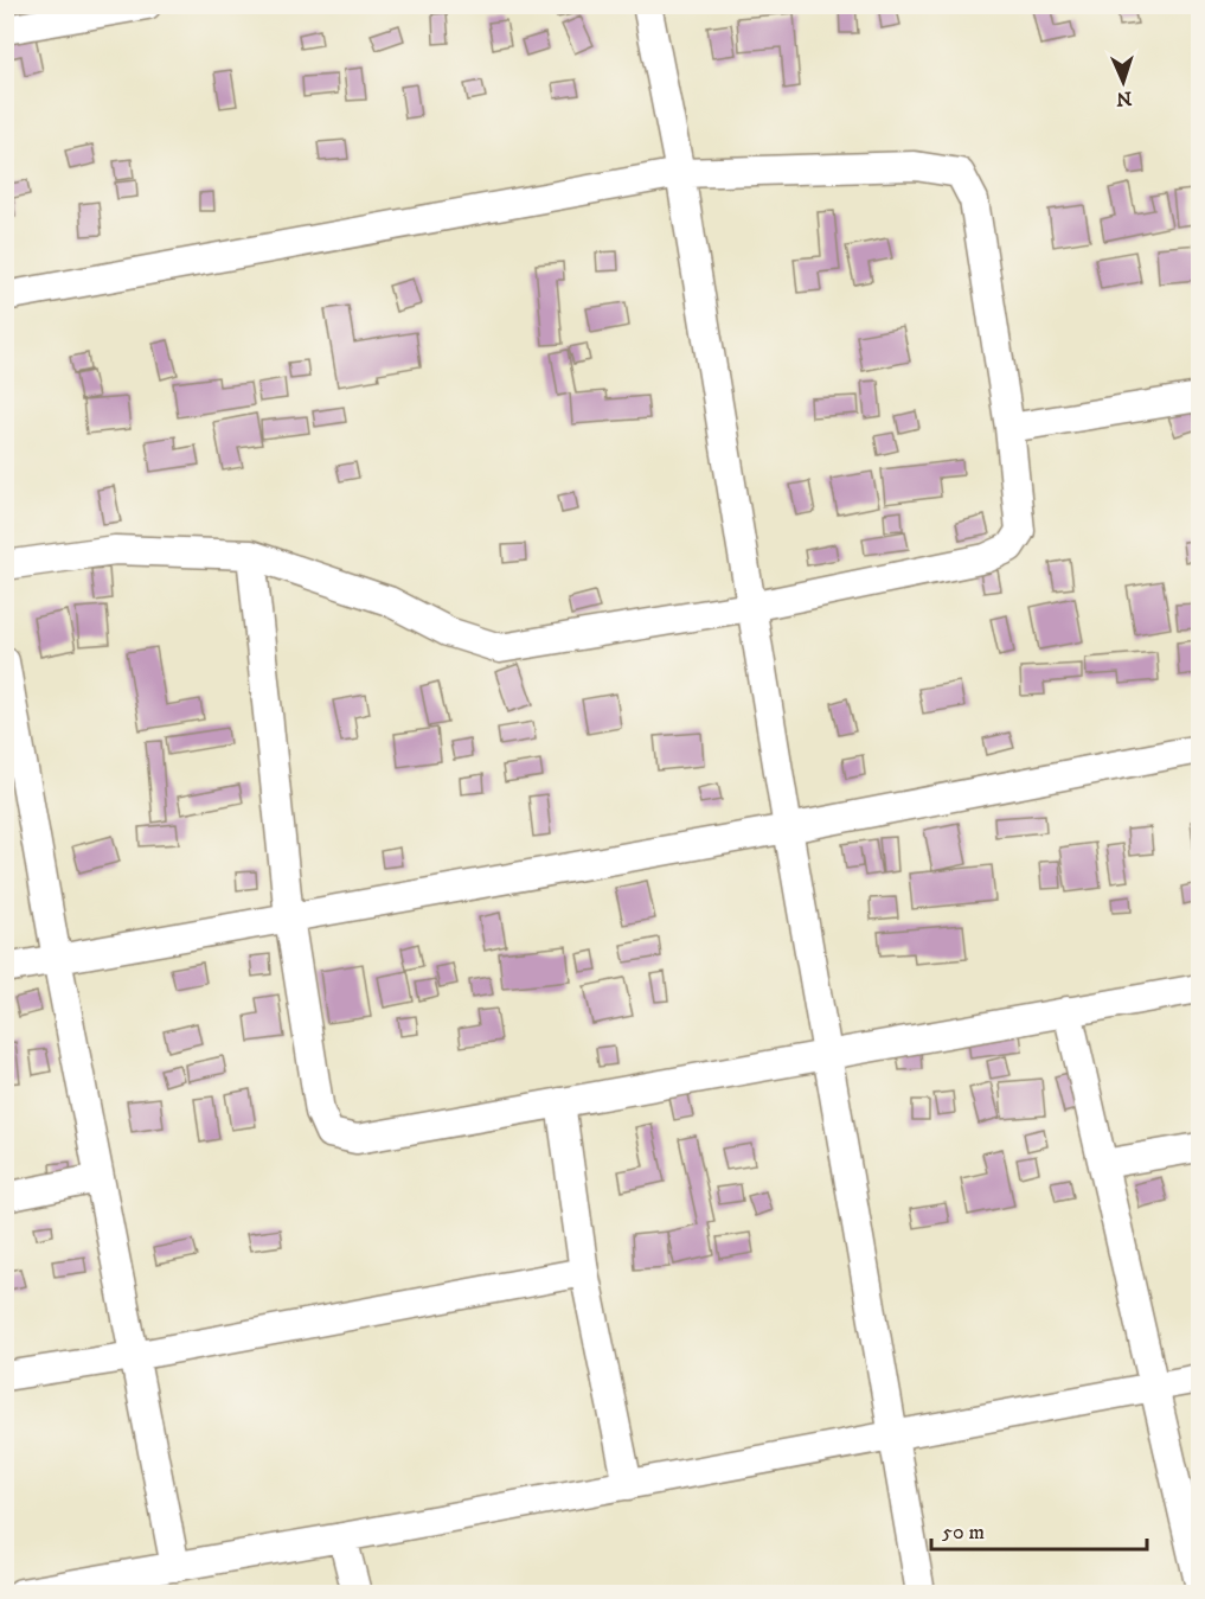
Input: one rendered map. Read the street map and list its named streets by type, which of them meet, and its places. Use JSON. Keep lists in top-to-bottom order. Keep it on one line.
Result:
{"scale_bar":"50 m","north":"bottom"}
